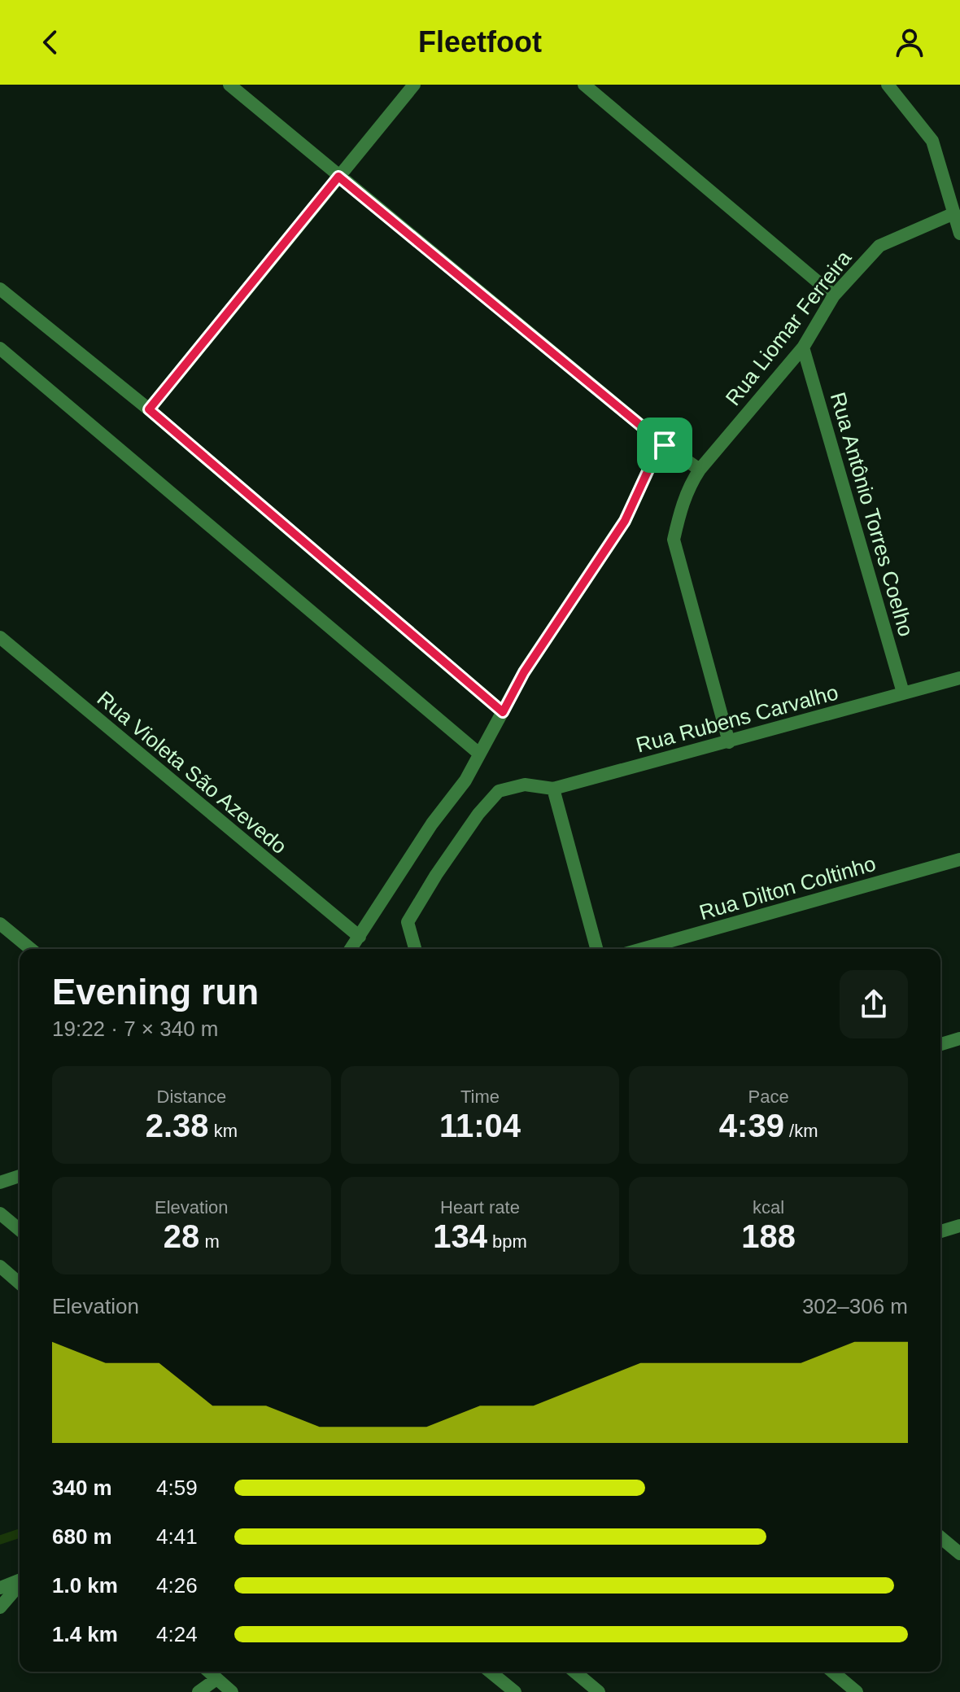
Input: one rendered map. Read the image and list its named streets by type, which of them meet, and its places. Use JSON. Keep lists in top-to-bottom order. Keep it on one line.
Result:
{"streets":{"street":["Rua Liomar Ferreira","Rua Antônio Torres Coelho","Rua Rubens Carvalho","Rua Violeta São Azevedo","Rua Dilton Coltinho"]},"crossings":[["Rua Liomar Ferreira","Rua Antônio Torres Coelho"],["Rua Liomar Ferreira","Rua Rubens Carvalho"],["Rua Antônio Torres Coelho","Rua Rubens Carvalho"]],"page":{"header":"Fleetfoot","heading":["Evening run","19:22 · 7 × 340 m"],"stats":[["Distance","2.38 km"],["Time","11:04"],["Pace","4:39 /km"],["Elevation","28 m"],["Heart rate","134 bpm"],["kcal","188"]],"chart":["Elevation","302–306 m"],"list":[{"name":"340 m","note":"4:59"},{"name":"680 m","note":"4:41"},{"name":"1.0 km","note":"4:26"},{"name":"1.4 km","note":"4:24"}]}}
